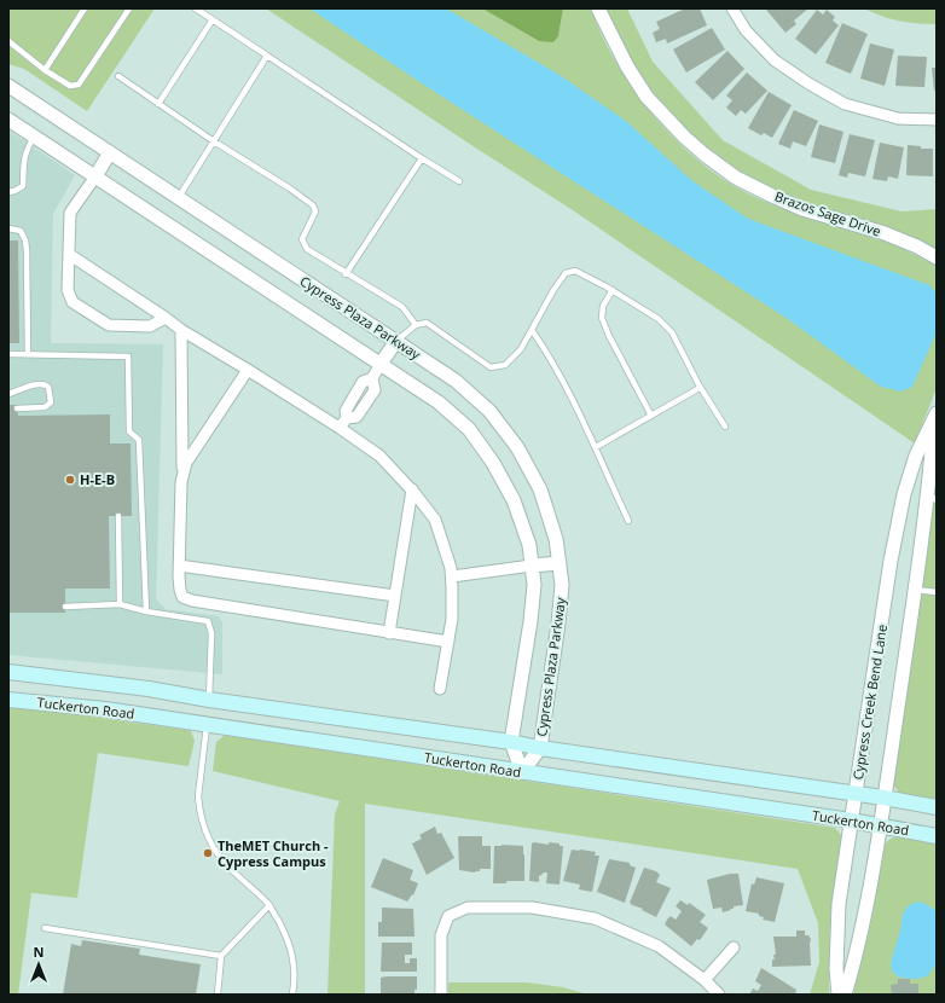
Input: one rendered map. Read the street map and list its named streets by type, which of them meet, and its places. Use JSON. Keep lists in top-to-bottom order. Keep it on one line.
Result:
{"streets":{"main road":["Tuckerton Road"],"street":["Brazos Sage Drive","Cypress Plaza Parkway","Cypress Creek Bend Lane"]},"crossings":[["Cypress Plaza Parkway","Tuckerton Road"],["Cypress Creek Bend Lane","Tuckerton Road"]],"places":["H-E-B","TheMET Church - Cypress Campus"],"north":"top"}
